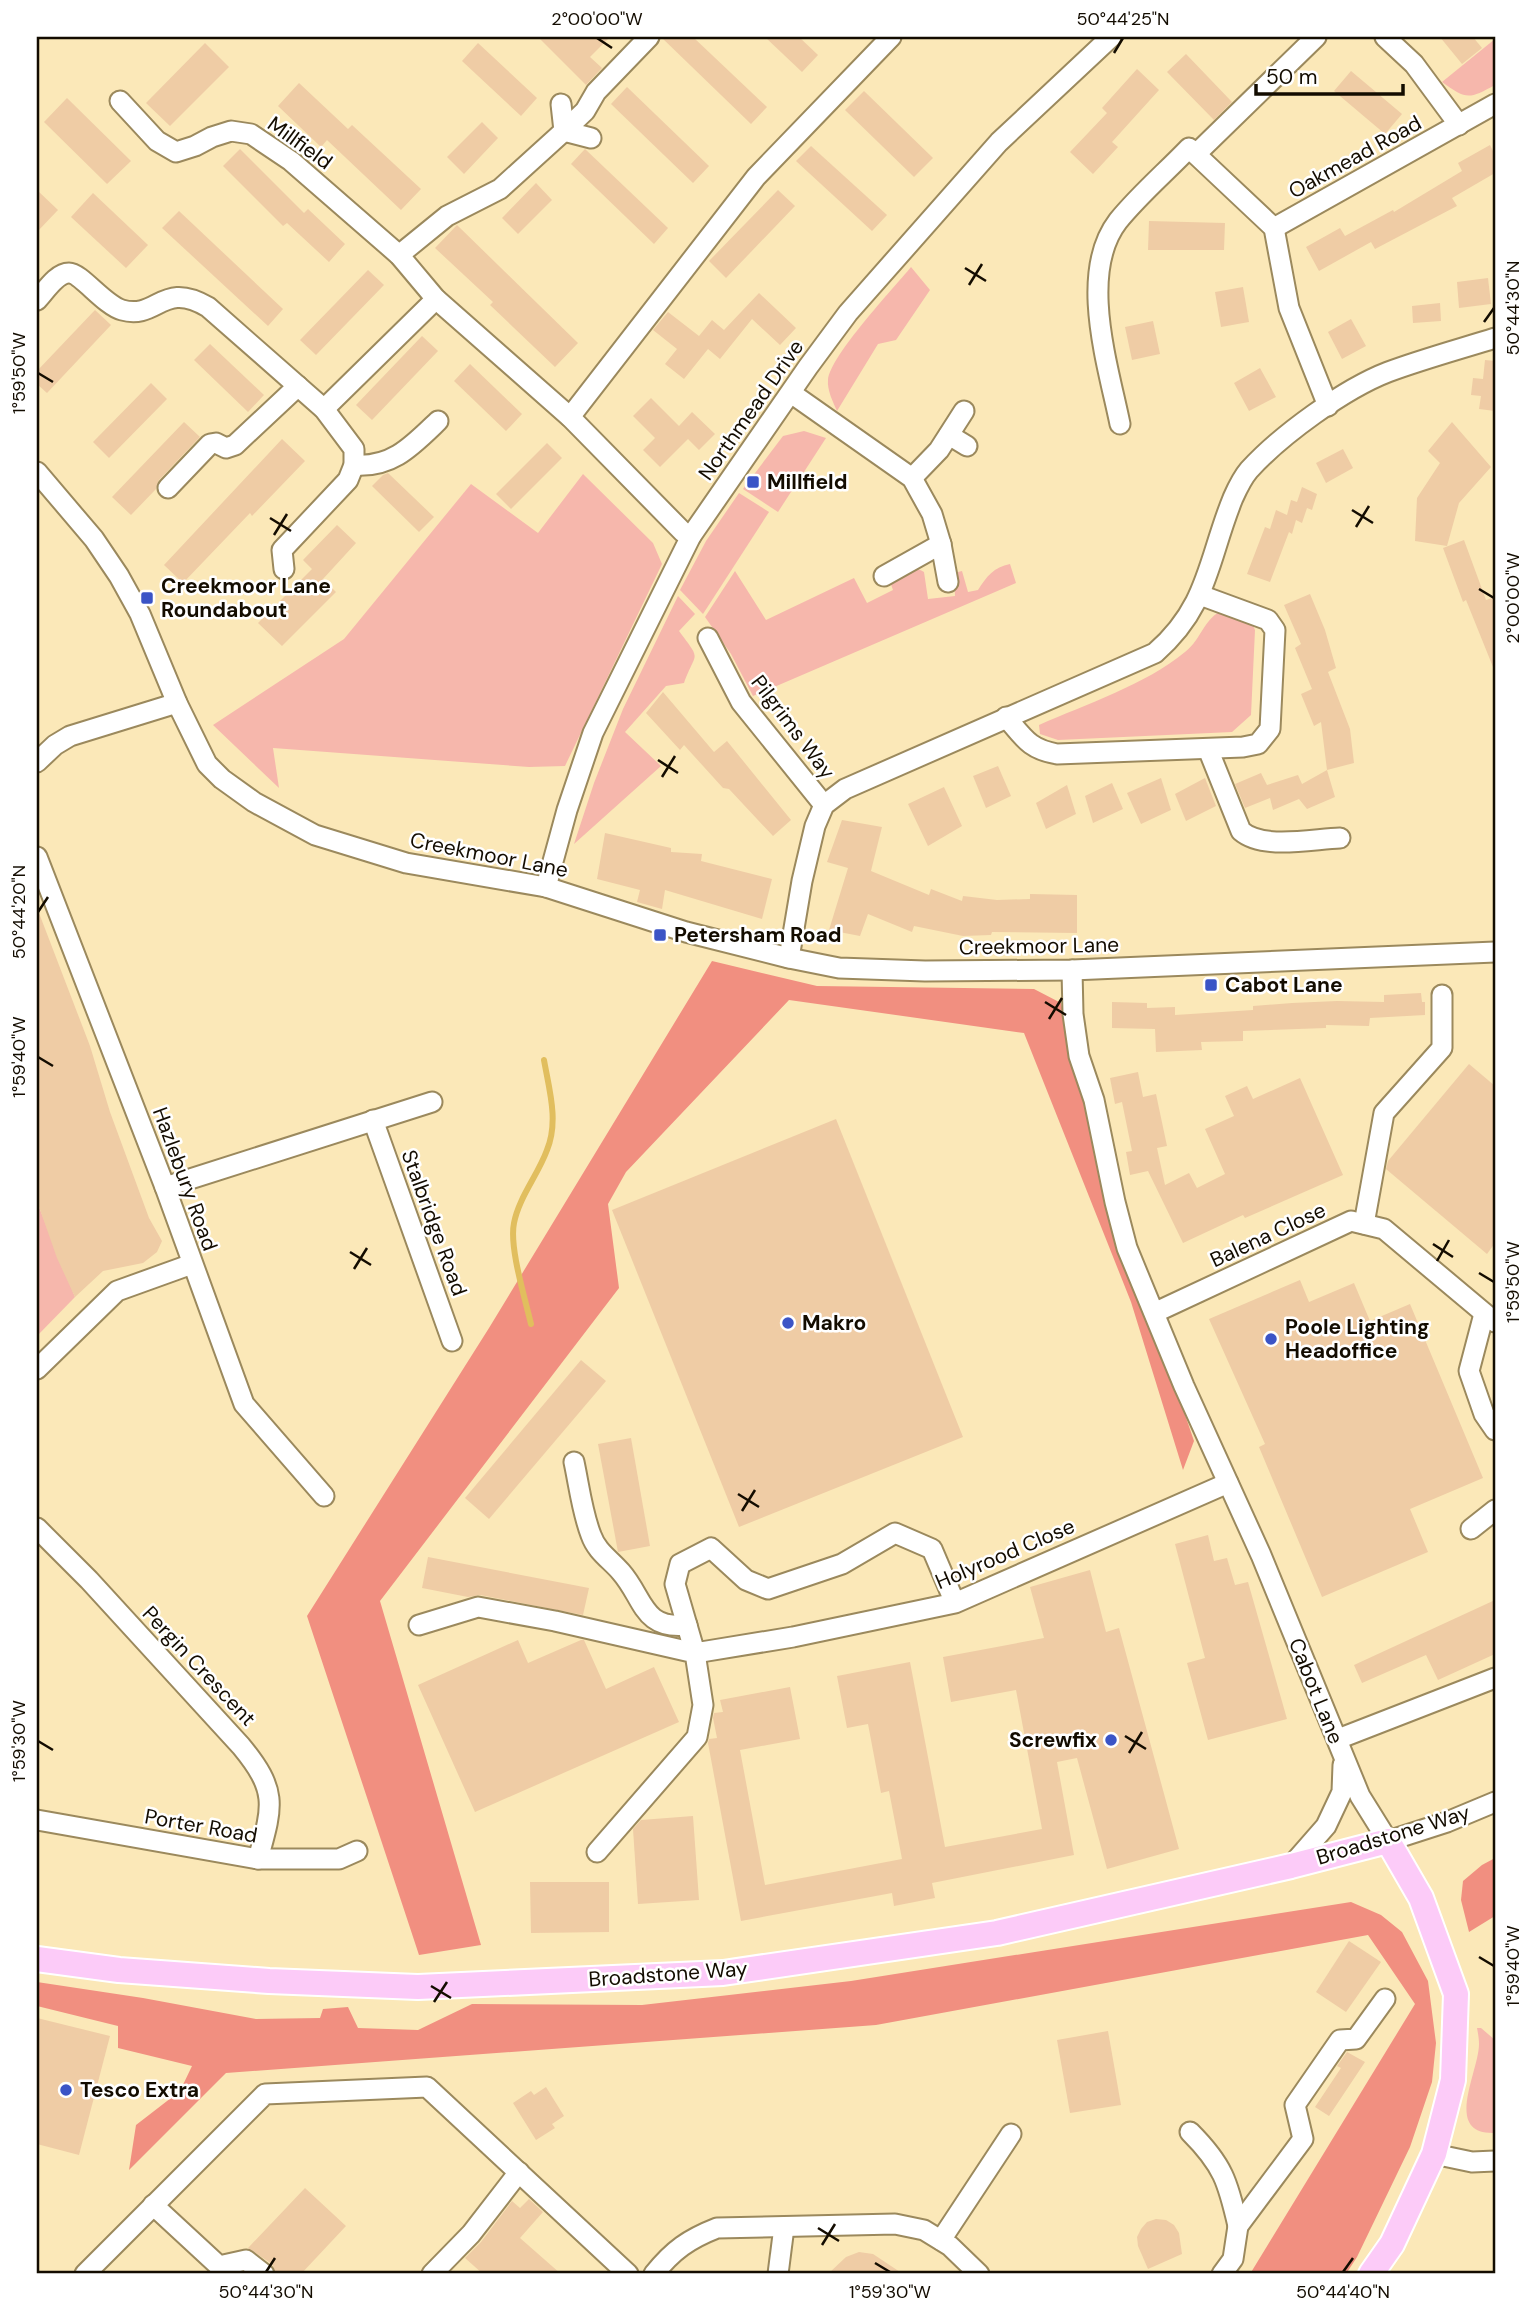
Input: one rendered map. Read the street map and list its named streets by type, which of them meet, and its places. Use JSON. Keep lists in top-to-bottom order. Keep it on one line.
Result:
{"streets":{"main road":["Cabot Lane","Broadstone Way"],"street":["Millfield","Oakmead Road","Northmead Drive","Pilgrims Way","Creekmoor Lane","Hazlebury Road","Stalbridge Road","Balena Close","Holyrood Close","Pergin Crescent","Porter Road"]},"crossings":[["Millfield","Northmead Drive"],["Northmead Drive","Creekmoor Lane"],["Creekmoor Lane","Cabot Lane"],["Balena Close","Cabot Lane"],["Holyrood Close","Cabot Lane"],["Pergin Crescent","Porter Road"],["Cabot Lane","Broadstone Way"]],"places":{"transit":["Millfield","Creekmoor Lane Roundabout","Petersham Road","Cabot Lane"],"other":["Makro","Poole Lighting Headoffice","Screwfix","Tesco Extra"]},"scale_bar":"50 m","coordinates":["2°00'00\"W","50°44'25\"N","50°44'30\"N","1°59'50\"W","50°44'20\"N","1°59'40\"W","1°59'30\"W","50°44'40\"N"]}
